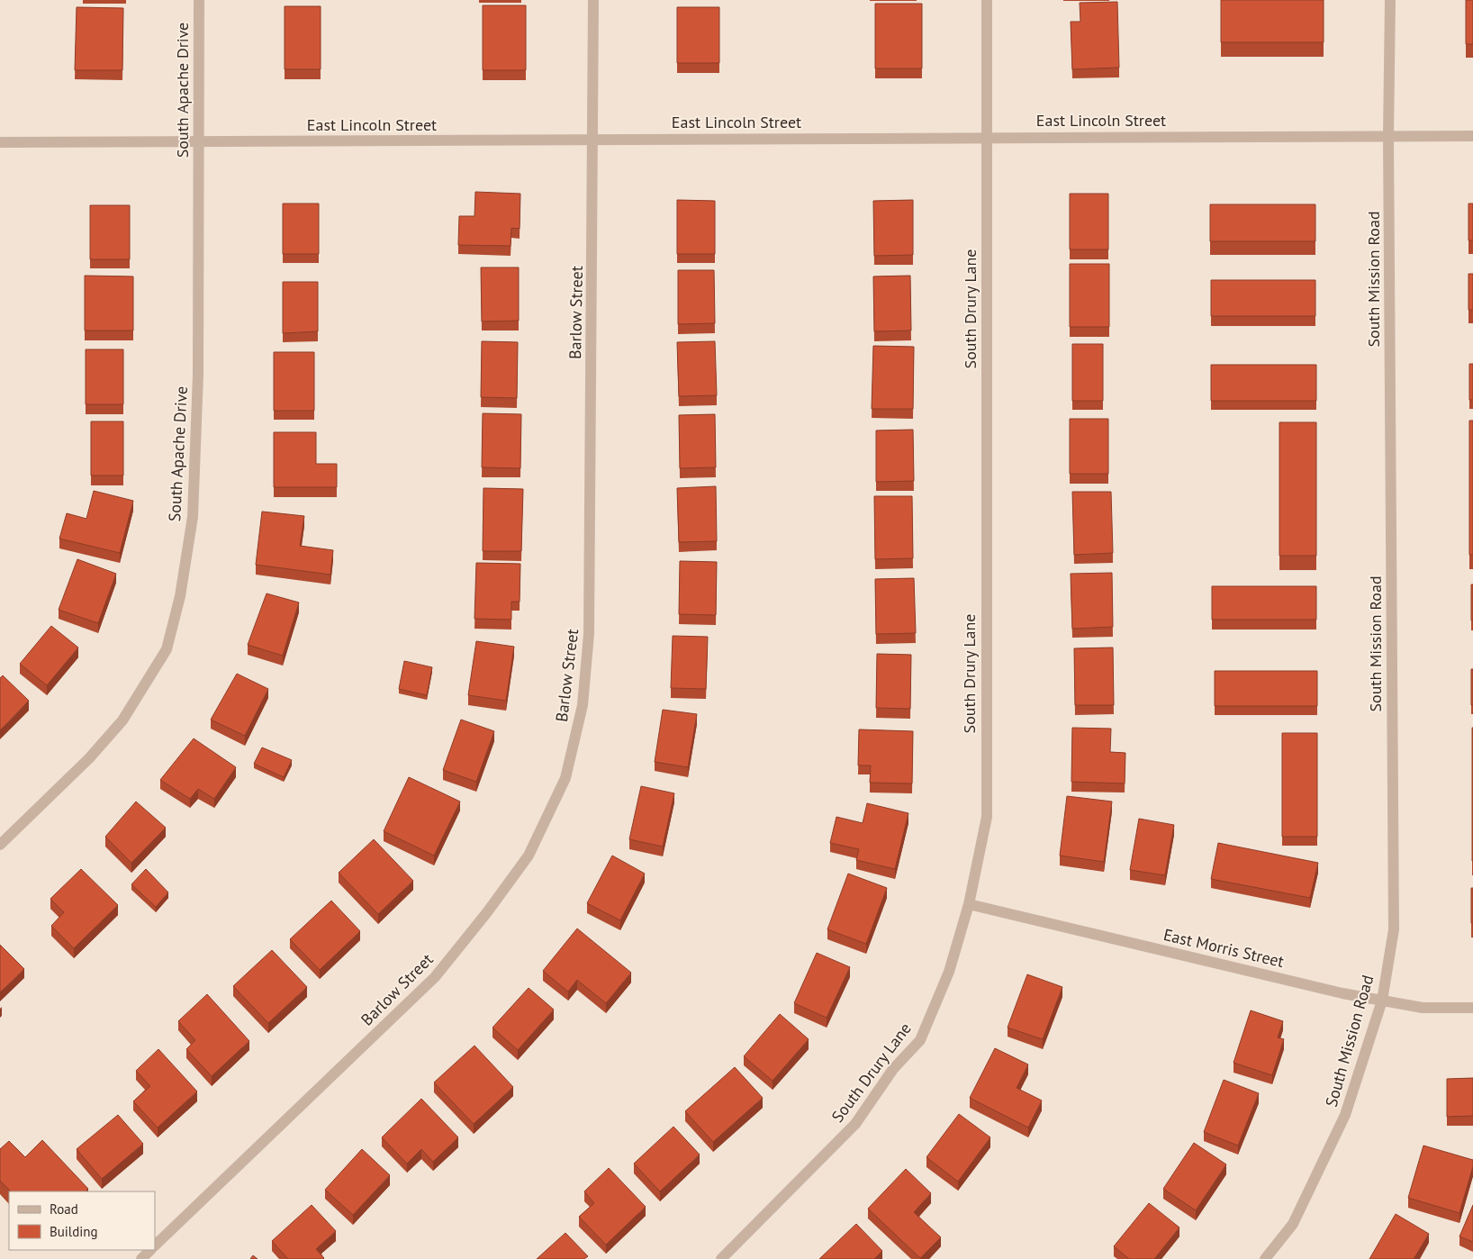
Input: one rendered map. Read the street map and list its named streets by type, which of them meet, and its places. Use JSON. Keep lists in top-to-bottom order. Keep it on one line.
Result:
{"streets":{"street":["South Apache Drive","East Lincoln Street","South Mission Road","South Drury Lane","Barlow Street","East Morris Street"]},"crossings":[["South Apache Drive","East Lincoln Street"],["East Lincoln Street","South Mission Road"],["East Lincoln Street","South Drury Lane"],["East Lincoln Street","Barlow Street"],["South Mission Road","East Morris Street"],["South Drury Lane","East Morris Street"]],"legend":["Road","Building"]}
